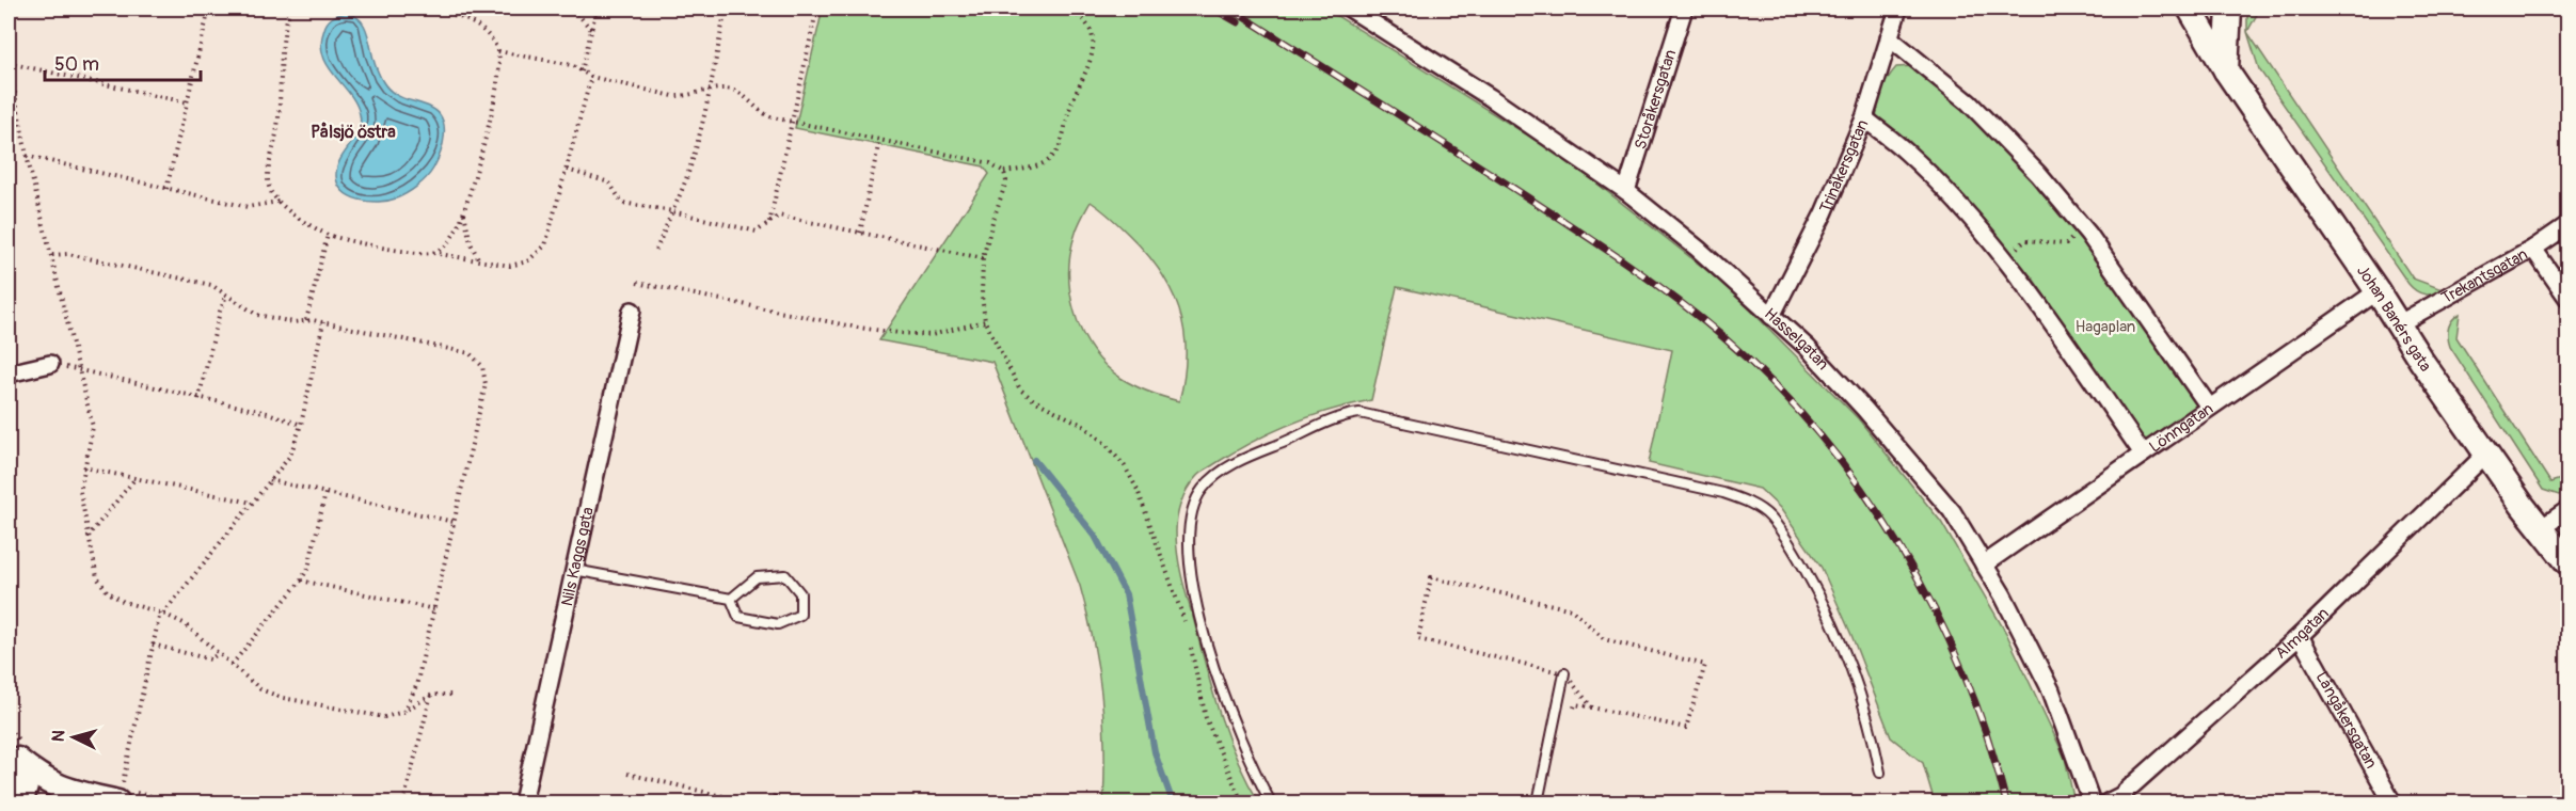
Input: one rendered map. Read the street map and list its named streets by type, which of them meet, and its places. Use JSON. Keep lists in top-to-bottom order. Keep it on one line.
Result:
{"streets":{"street":["Storåkersgatan","Trinåkersgatan","Trekantsgatan","Johan Banérs gata","Hasselgatan","Lönngatan","Nils Kaggs gata","Almgatan","Långåkersgatan"]},"crossings":[["Storåkersgatan","Hasselgatan"],["Trinåkersgatan","Hasselgatan"],["Trekantsgatan","Johan Banérs gata"],["Johan Banérs gata","Lönngatan"],["Johan Banérs gata","Almgatan"],["Hasselgatan","Lönngatan"],["Almgatan","Långåkersgatan"]],"districts":["Pålsjö östra"],"parks":["Hagaplan"],"scale_bar":"50 m","north":"left"}
